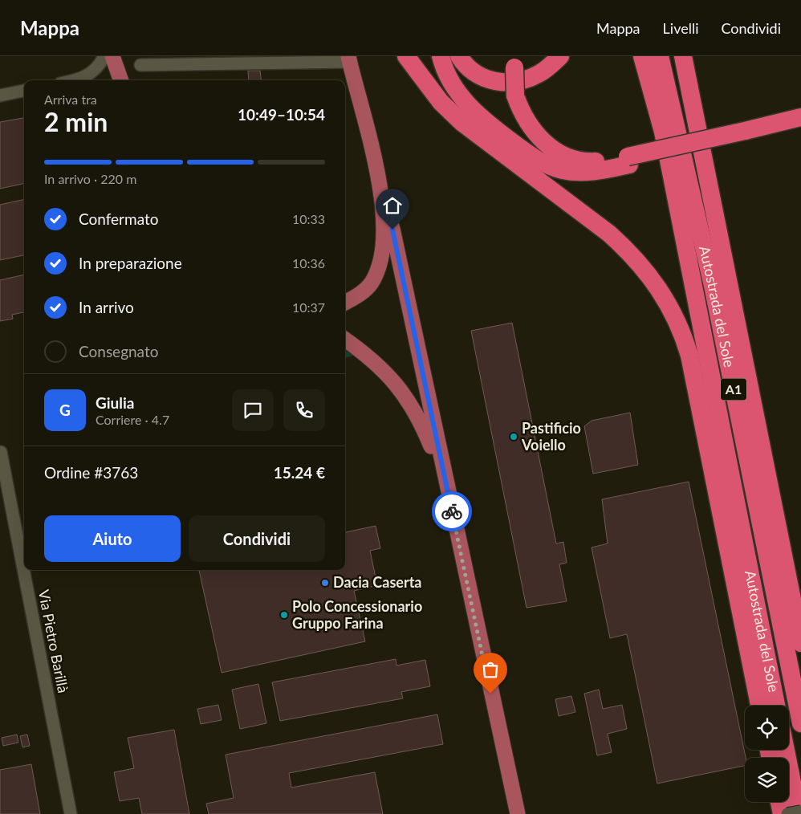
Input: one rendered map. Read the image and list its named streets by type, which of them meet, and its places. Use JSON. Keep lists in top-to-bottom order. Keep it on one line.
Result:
{"streets":{"highway":["Autostrada del Sole","A1"],"street":["Via Pietro Barillà"]},"places":["Pastificio Voiello","Dacia Caserta","Polo Concessionario Gruppo Farina"],"page":{"header":"Mappa","nav":["Mappa","Livelli","Condividi"],"heading":["2 min","Arriva tra","10:49–10:54"],"panel":["Giulia","Corriere · 4.7","Ordine #3763","15.24 €"],"bar":"In arrivo · 220 m","list":[["Confermato","10:33"],["In preparazione","10:36"],["In arrivo","10:37"],"Consegnato"],"round":"G","buttons":["Aiuto","Condividi"]}}
